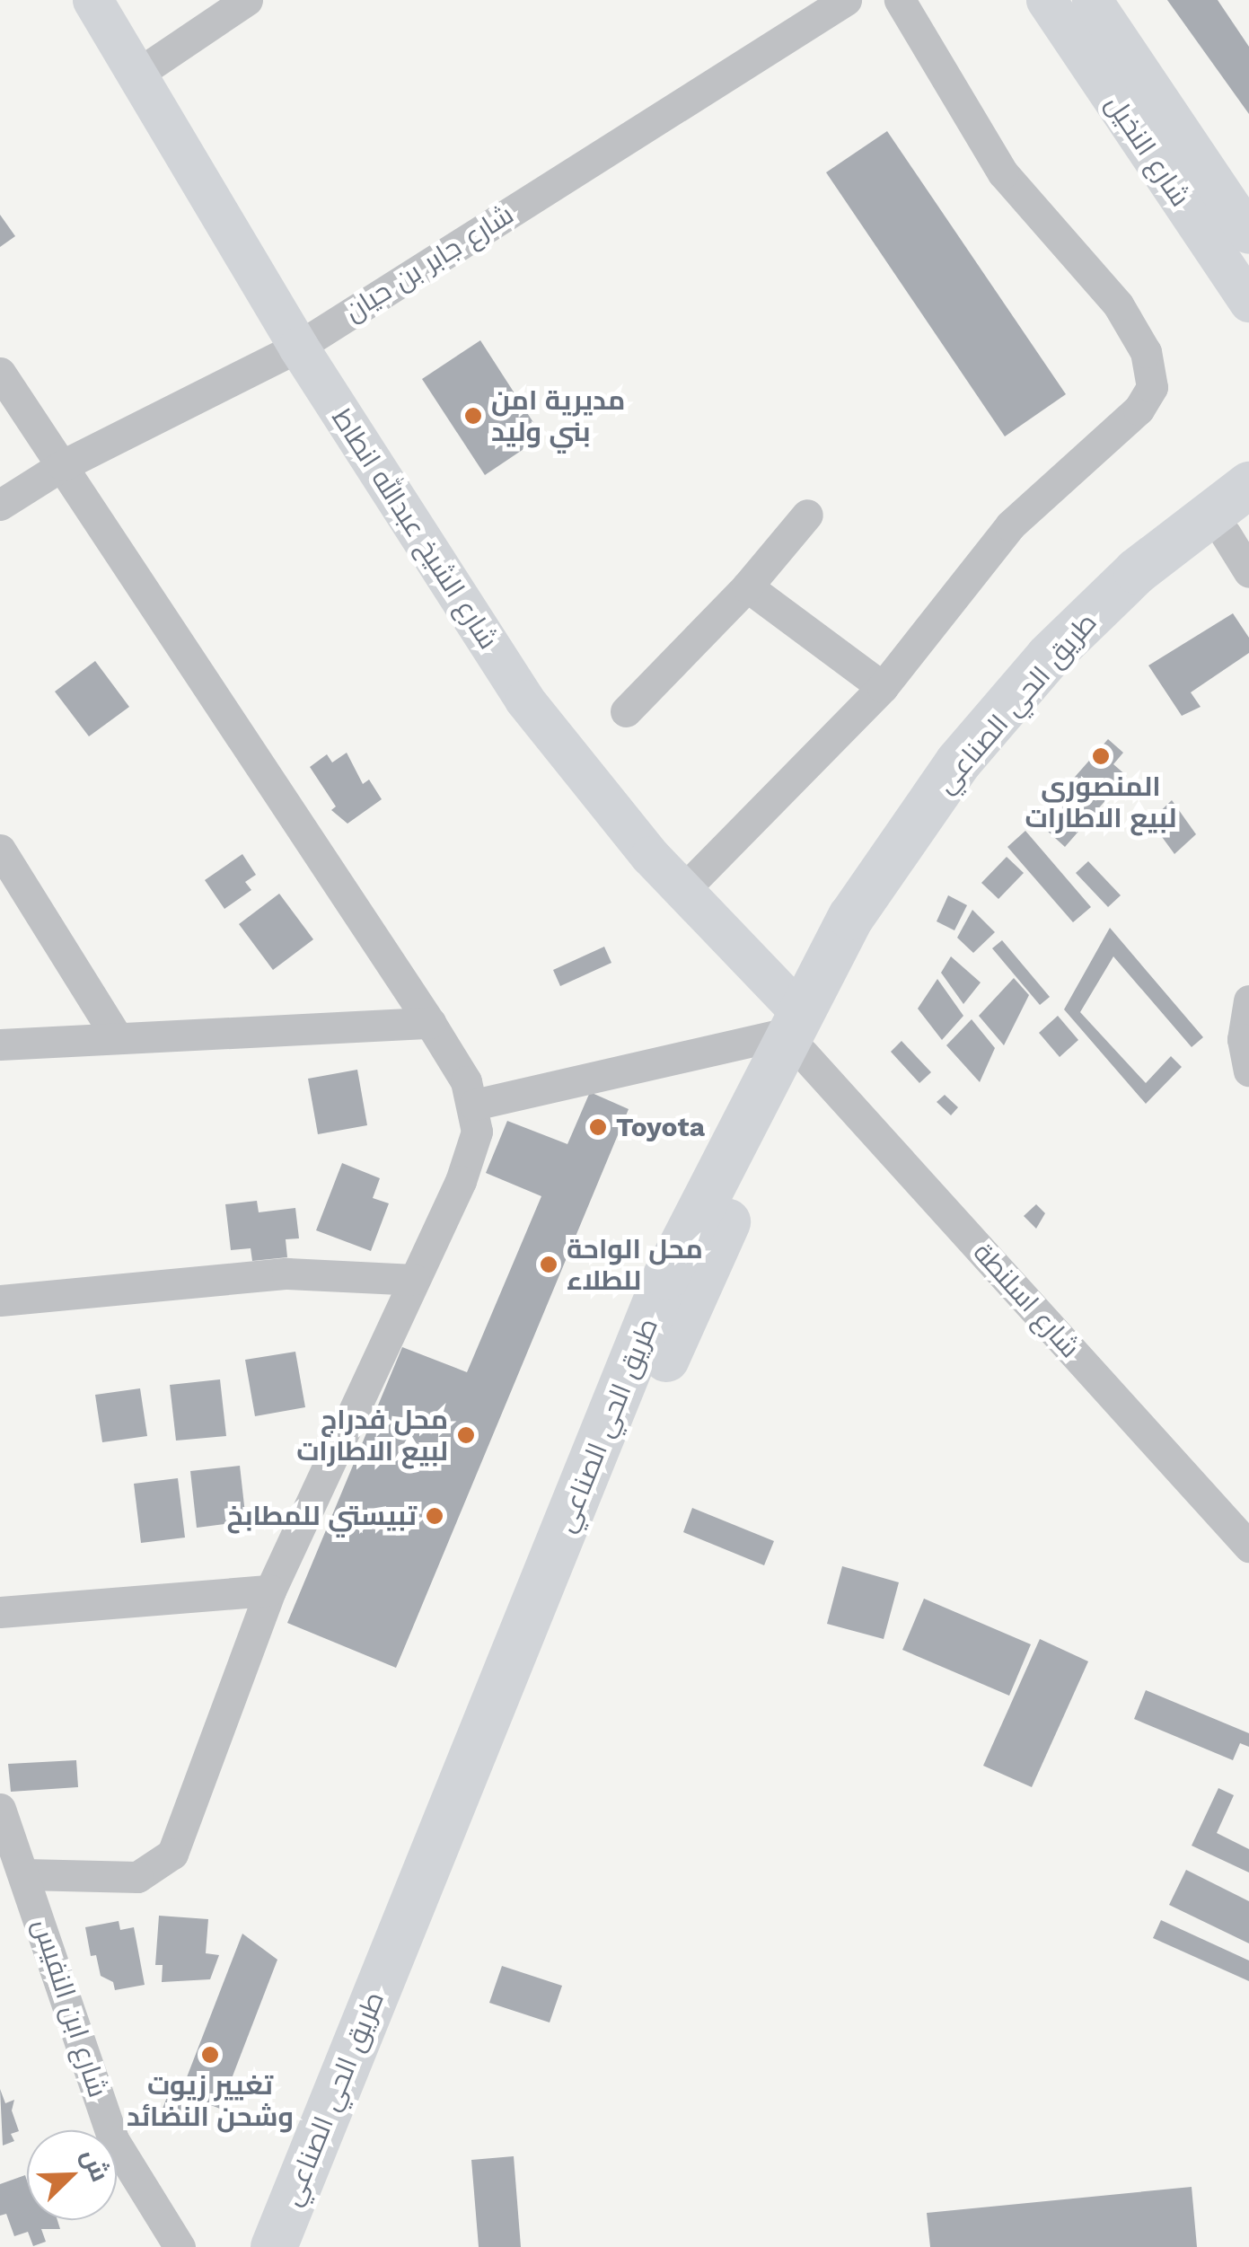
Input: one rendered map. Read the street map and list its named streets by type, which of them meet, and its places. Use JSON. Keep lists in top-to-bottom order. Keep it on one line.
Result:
{"streets":{"highway":["طريق الحي الصناعي"],"main road":["شارع النخيل","شارع الشيخ عبدالله انطاط"],"street":["شارع جابر بن حيان","شارع اسلنطة","شارع ابن النفيس"]},"crossings":[["شارع جابر بن حيان","شارع الشيخ عبدالله انطاط"],["شارع الشيخ عبدالله انطاط","طريق الحي الصناعي"],["شارع الشيخ عبدالله انطاط","شارع اسلنطة"],["طريق الحي الصناعي","شارع اسلنطة"]],"places":["مديرية امن بني وليد","المنصوري لبيع الاطارات","Toyota","محل الواحة للطلاء","محل فدراج لبيع الاطارات","تبيستي للمطابخ","تغيير زيوت وشحن النضائد"],"north":"top right"}
